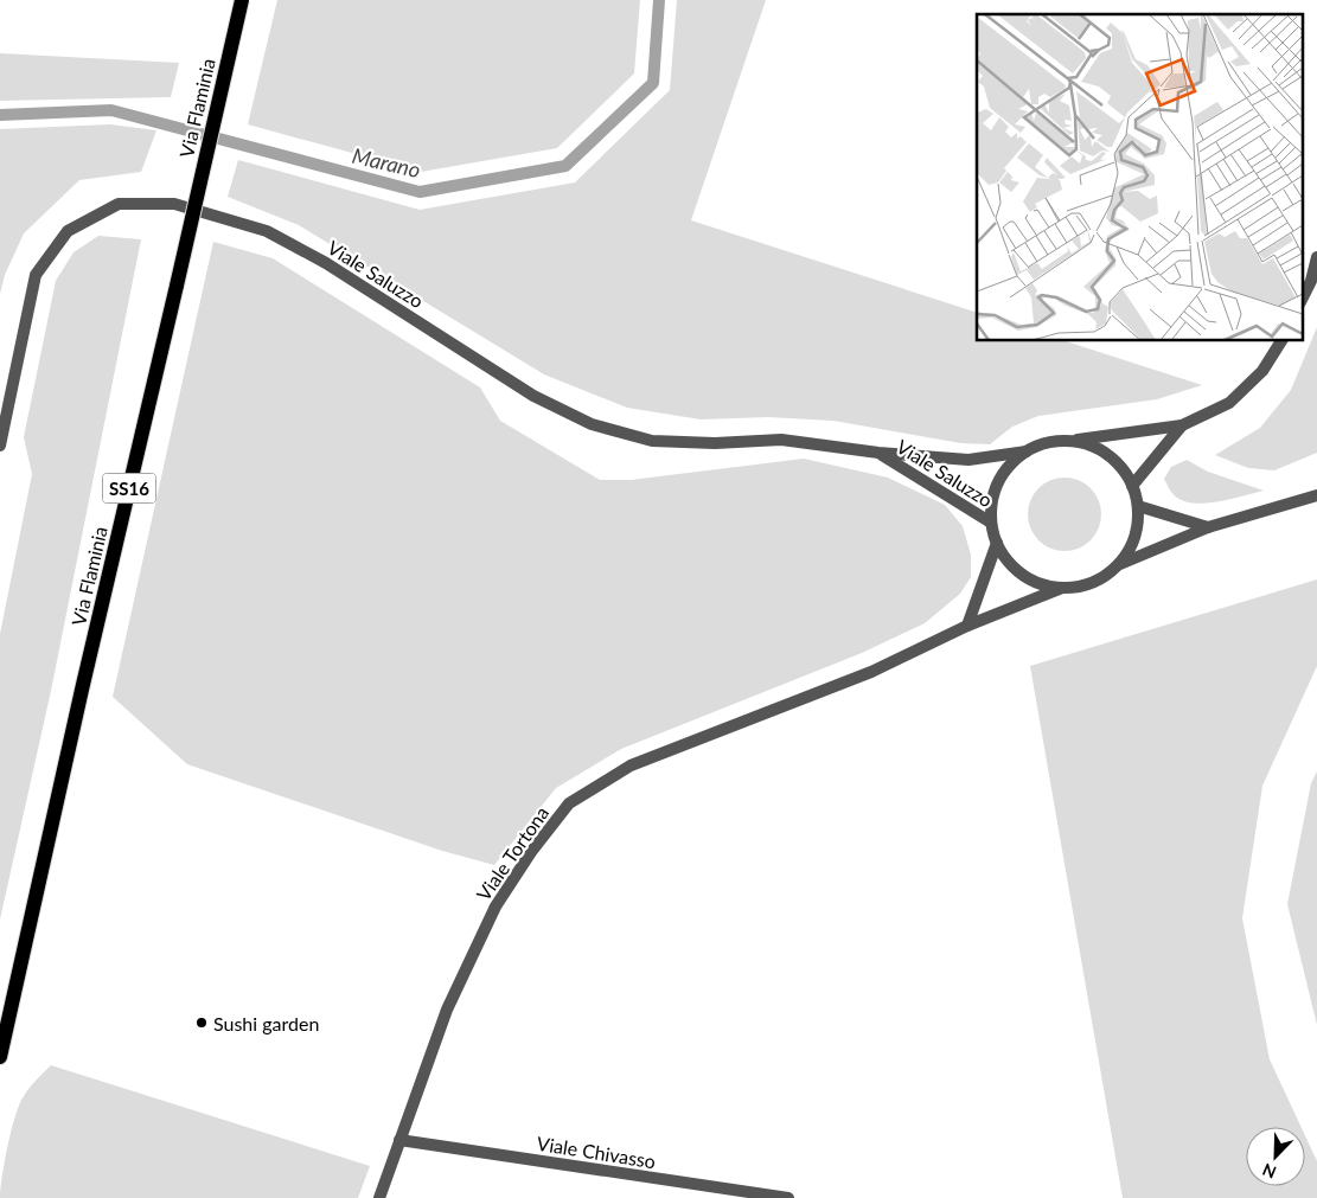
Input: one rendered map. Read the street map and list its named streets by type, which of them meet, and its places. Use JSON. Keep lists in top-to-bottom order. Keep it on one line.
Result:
{"streets":{"main road":["Via Flaminia","SS16"],"street":["Viale Saluzzo","Viale Tortona","Viale Chivasso"]},"crossings":[["Viale Saluzzo","Viale Tortona"],["Viale Tortona","Viale Chivasso"]],"water":["Marano"],"places":["Sushi garden"],"north":"bottom left"}
